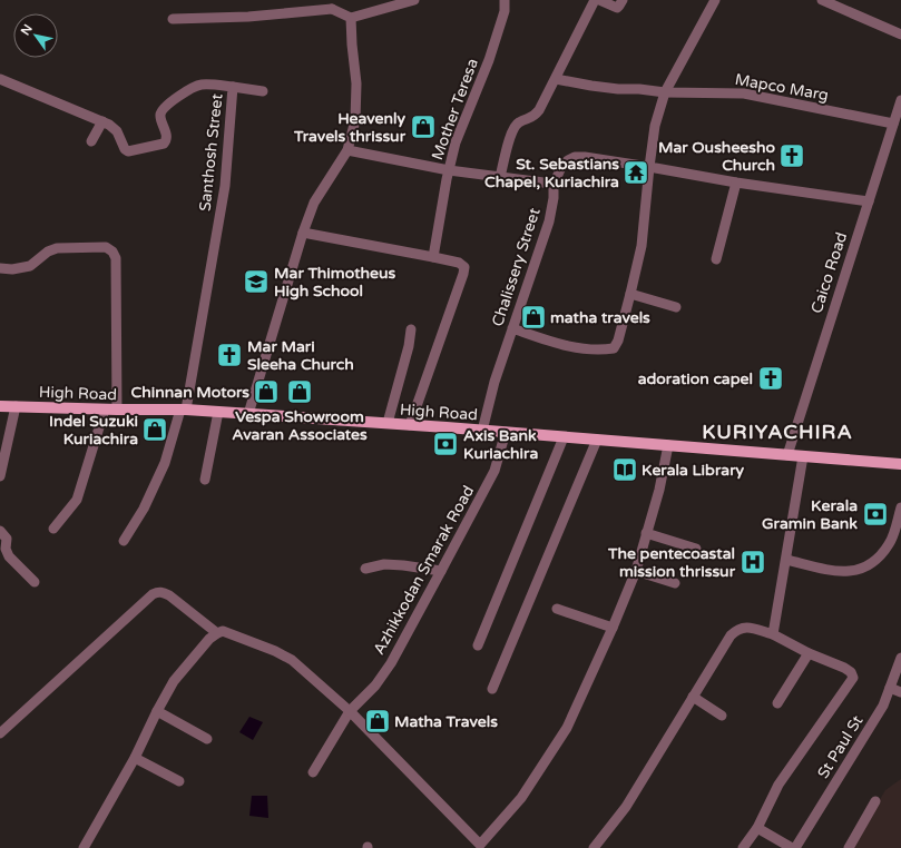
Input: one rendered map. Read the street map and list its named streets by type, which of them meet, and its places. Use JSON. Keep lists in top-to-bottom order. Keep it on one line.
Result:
{"streets":{"main road":["High Road"],"street":["Mapco Marg","Mother Teresa","Santhosh Street","Chalissery Street","Caico Road","Azhikkodan Smarak Road","St Paul St"]},"crossings":[["Mapco Marg","Caico Road"],["Santhosh Street","High Road"],["Chalissery Street","High Road"],["Caico Road","High Road"],["High Road","Azhikkodan Smarak Road"]],"districts":["KURIYACHIRA"],"places":{"shop":["Heavenly Travels thrissur","matha travels","Chinnan Motors","Vespa Showroom Avaran Associates","Indel Suzuki Kuriachira","Matha Travels"],"church":["Mar Ousheesho Church","Mar Mari Sleeha Church","adoration capel"],"temple":["St. Sebastians Chapel, Kuriachira"],"school or university":["Mar Thimotheus High School"],"bank":["Axis Bank Kuriachira","Kerala Gramin Bank"],"library":["Kerala Library"],"hospital":["The pentecoastal mission thrissur"]},"north":"top left"}
